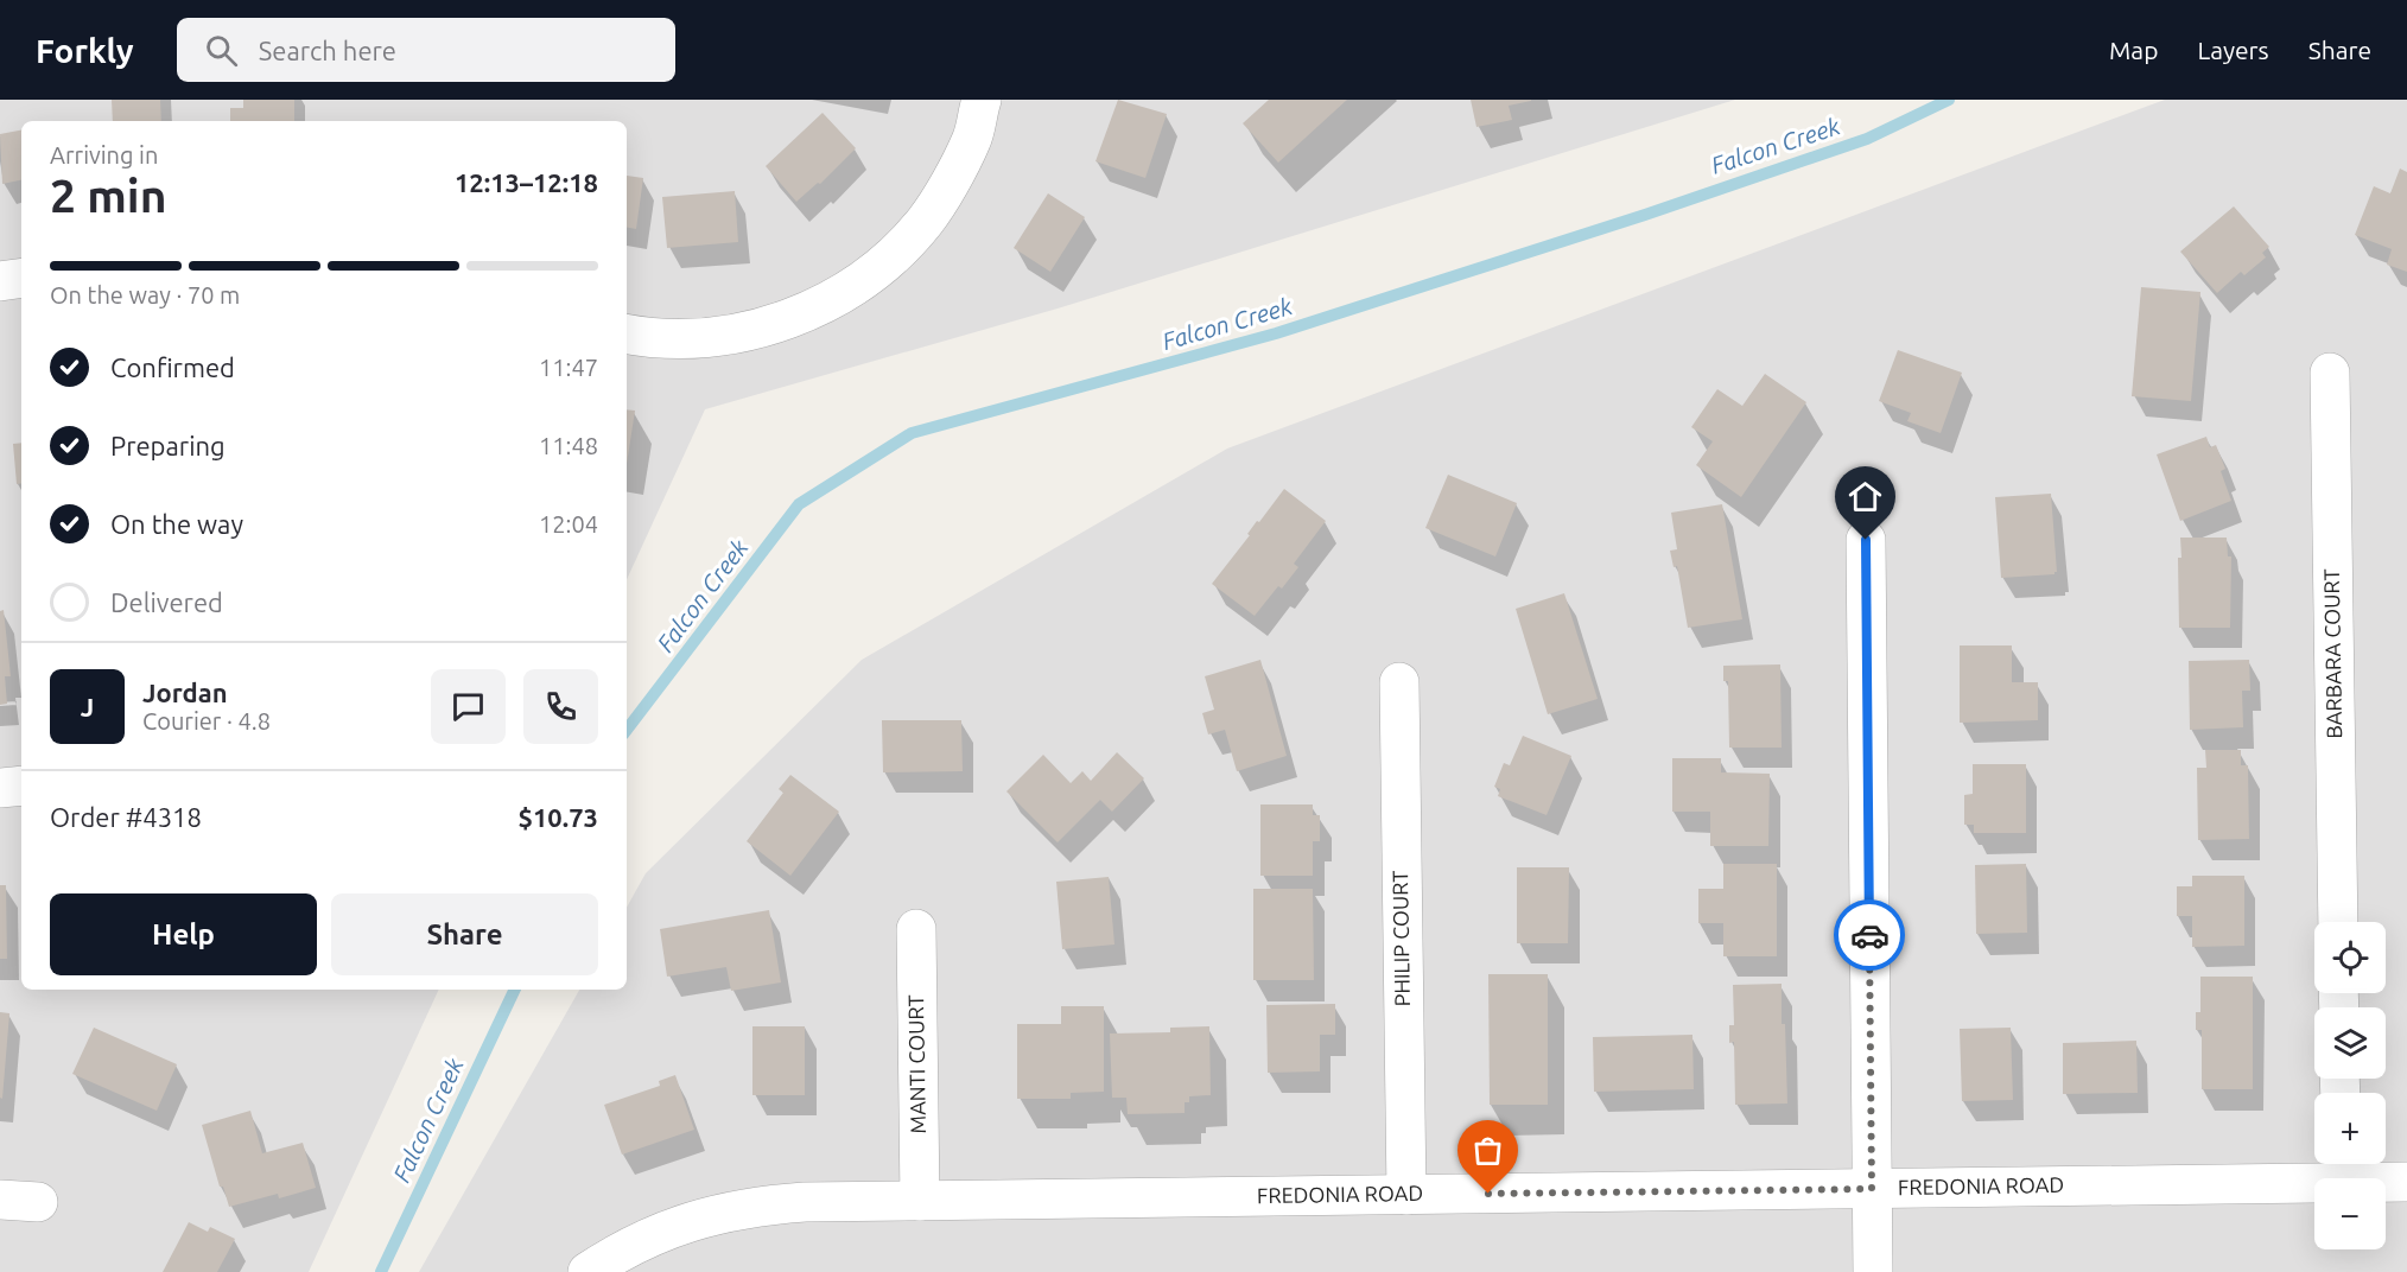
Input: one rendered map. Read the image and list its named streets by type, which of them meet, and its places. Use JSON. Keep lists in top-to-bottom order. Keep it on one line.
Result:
{"streets":{"street":["BARBARA COURT","PHILIP COURT","MANTI COURT","FREDONIA ROAD"]},"crossings":[["PHILIP COURT","FREDONIA ROAD"],["MANTI COURT","FREDONIA ROAD"]],"water":["Falcon Creek"],"page":{"header":"Forkly","search":"Search here","nav":["Map","Layers","Share"],"heading":["2 min","Arriving in","12:13–12:18"],"panel":["Jordan","Courier · 4.8","Order #4318","$10.73"],"bar":"On the way · 70 m","list":[["Confirmed","11:47"],["Preparing","11:48"],["On the way","12:04"],"Delivered"],"round":"J","buttons":["Help","Share"],"map_buttons":["+","−"]}}
